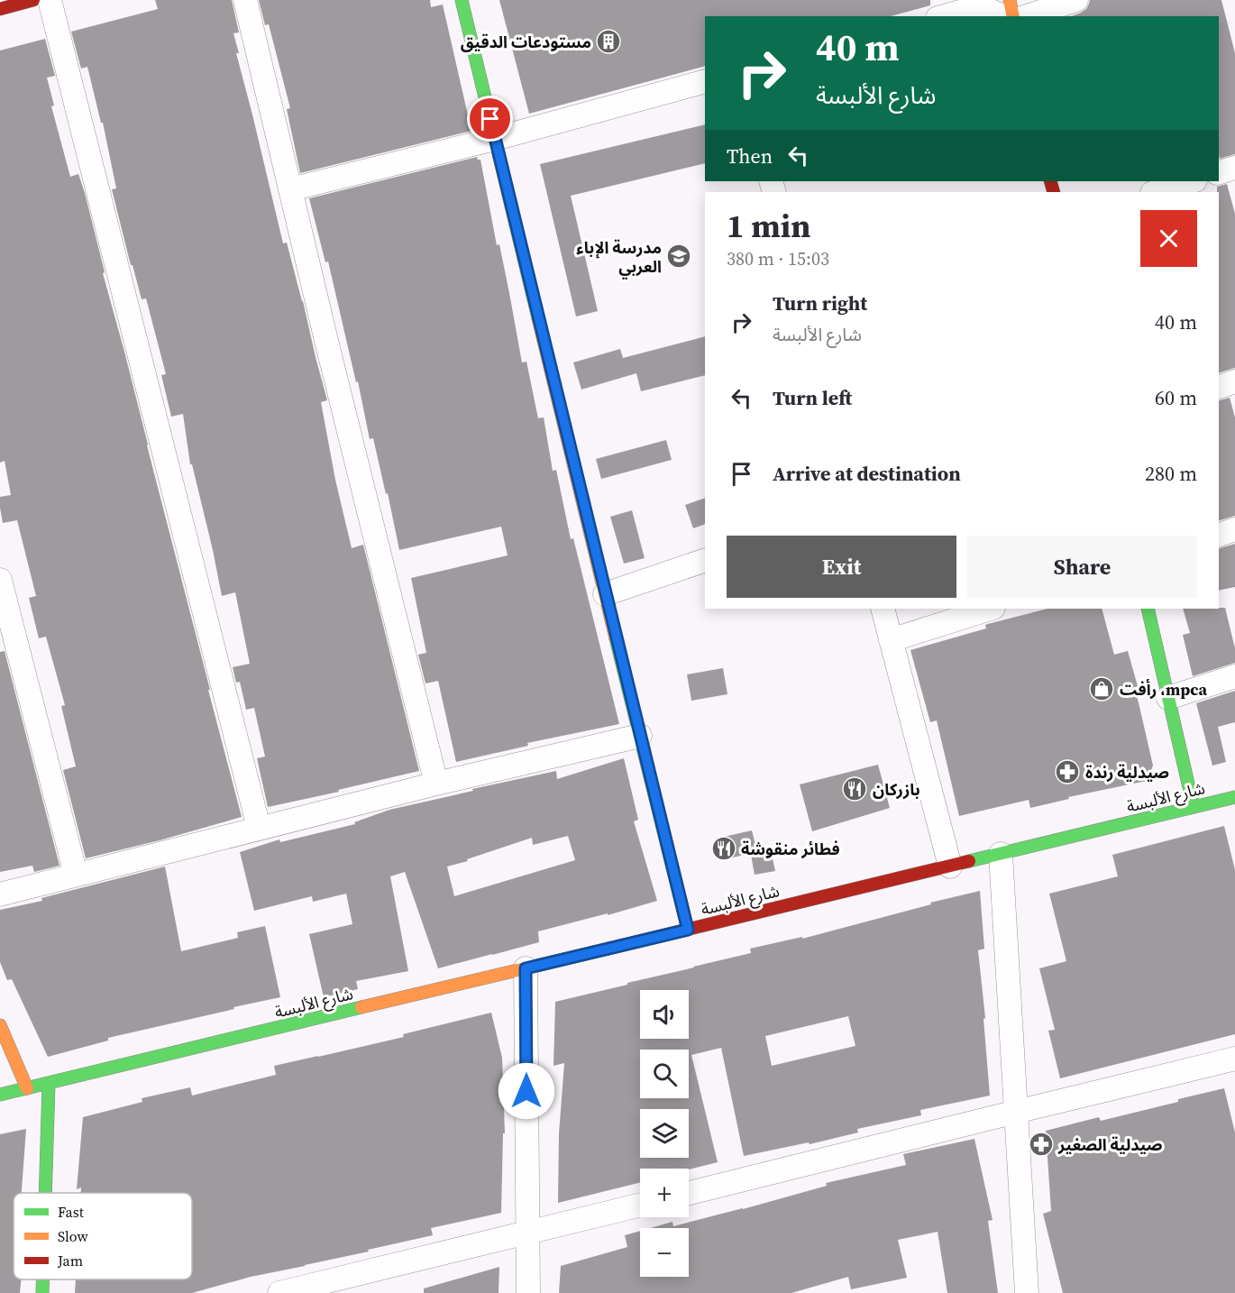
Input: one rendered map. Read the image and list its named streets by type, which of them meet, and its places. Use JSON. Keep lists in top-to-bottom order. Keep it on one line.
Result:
{"streets":{"main road":["شارع الألبسة"]},"places":{"building":["مستودعات الدقيق"],"school or university":["مدرسة الإباء العربي"],"shop":["رأفت ،mpca"],"pharmacy":["صيدلية رندة","صيدلية الصغير"],"restaurant":["بازركان","فطائر منقوشة"]},"legend":["Fast","Slow","Jam"],"page":{"turn":["40 m","شارع الألبسة"],"then":"Then","heading":["1 min","380 m · 15:03"],"list":[{"name":"Turn right","note":"شارع الألبسة","value":"40 m"},{"name":"Turn left","value":"60 m"},{"name":"Arrive at destination","value":"280 m"}],"buttons":["Exit","Share"],"map_buttons":["+","−"]}}
